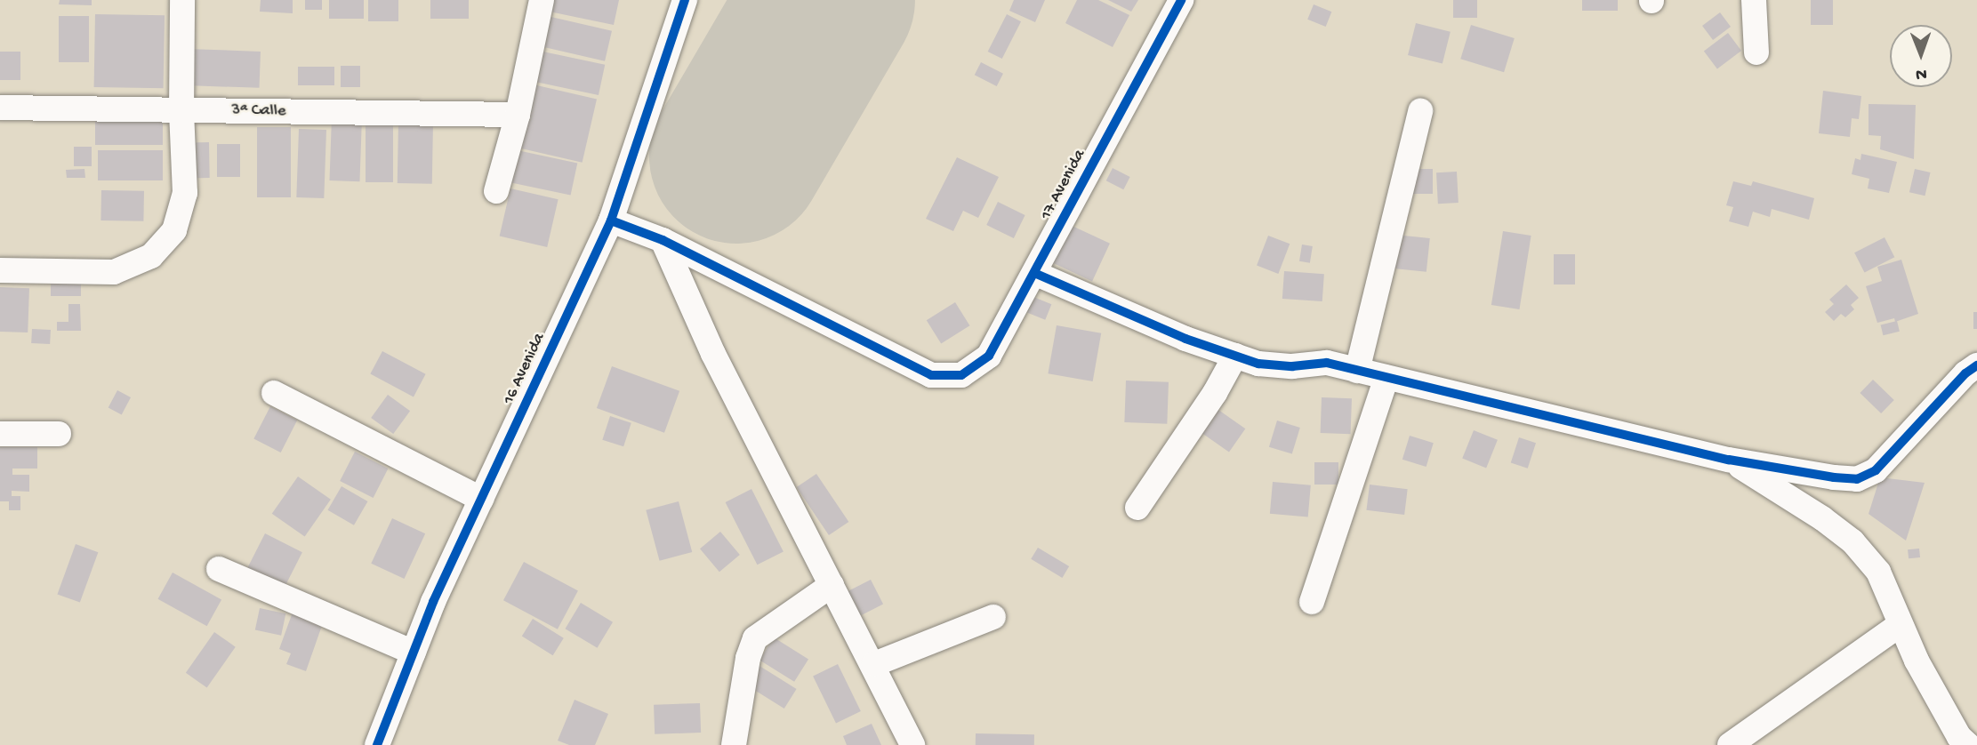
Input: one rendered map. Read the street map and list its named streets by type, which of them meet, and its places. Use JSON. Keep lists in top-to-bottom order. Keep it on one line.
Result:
{"streets":{"street":["3ª Calle","17 Avenida","16 Avenida"]},"north":"bottom"}
